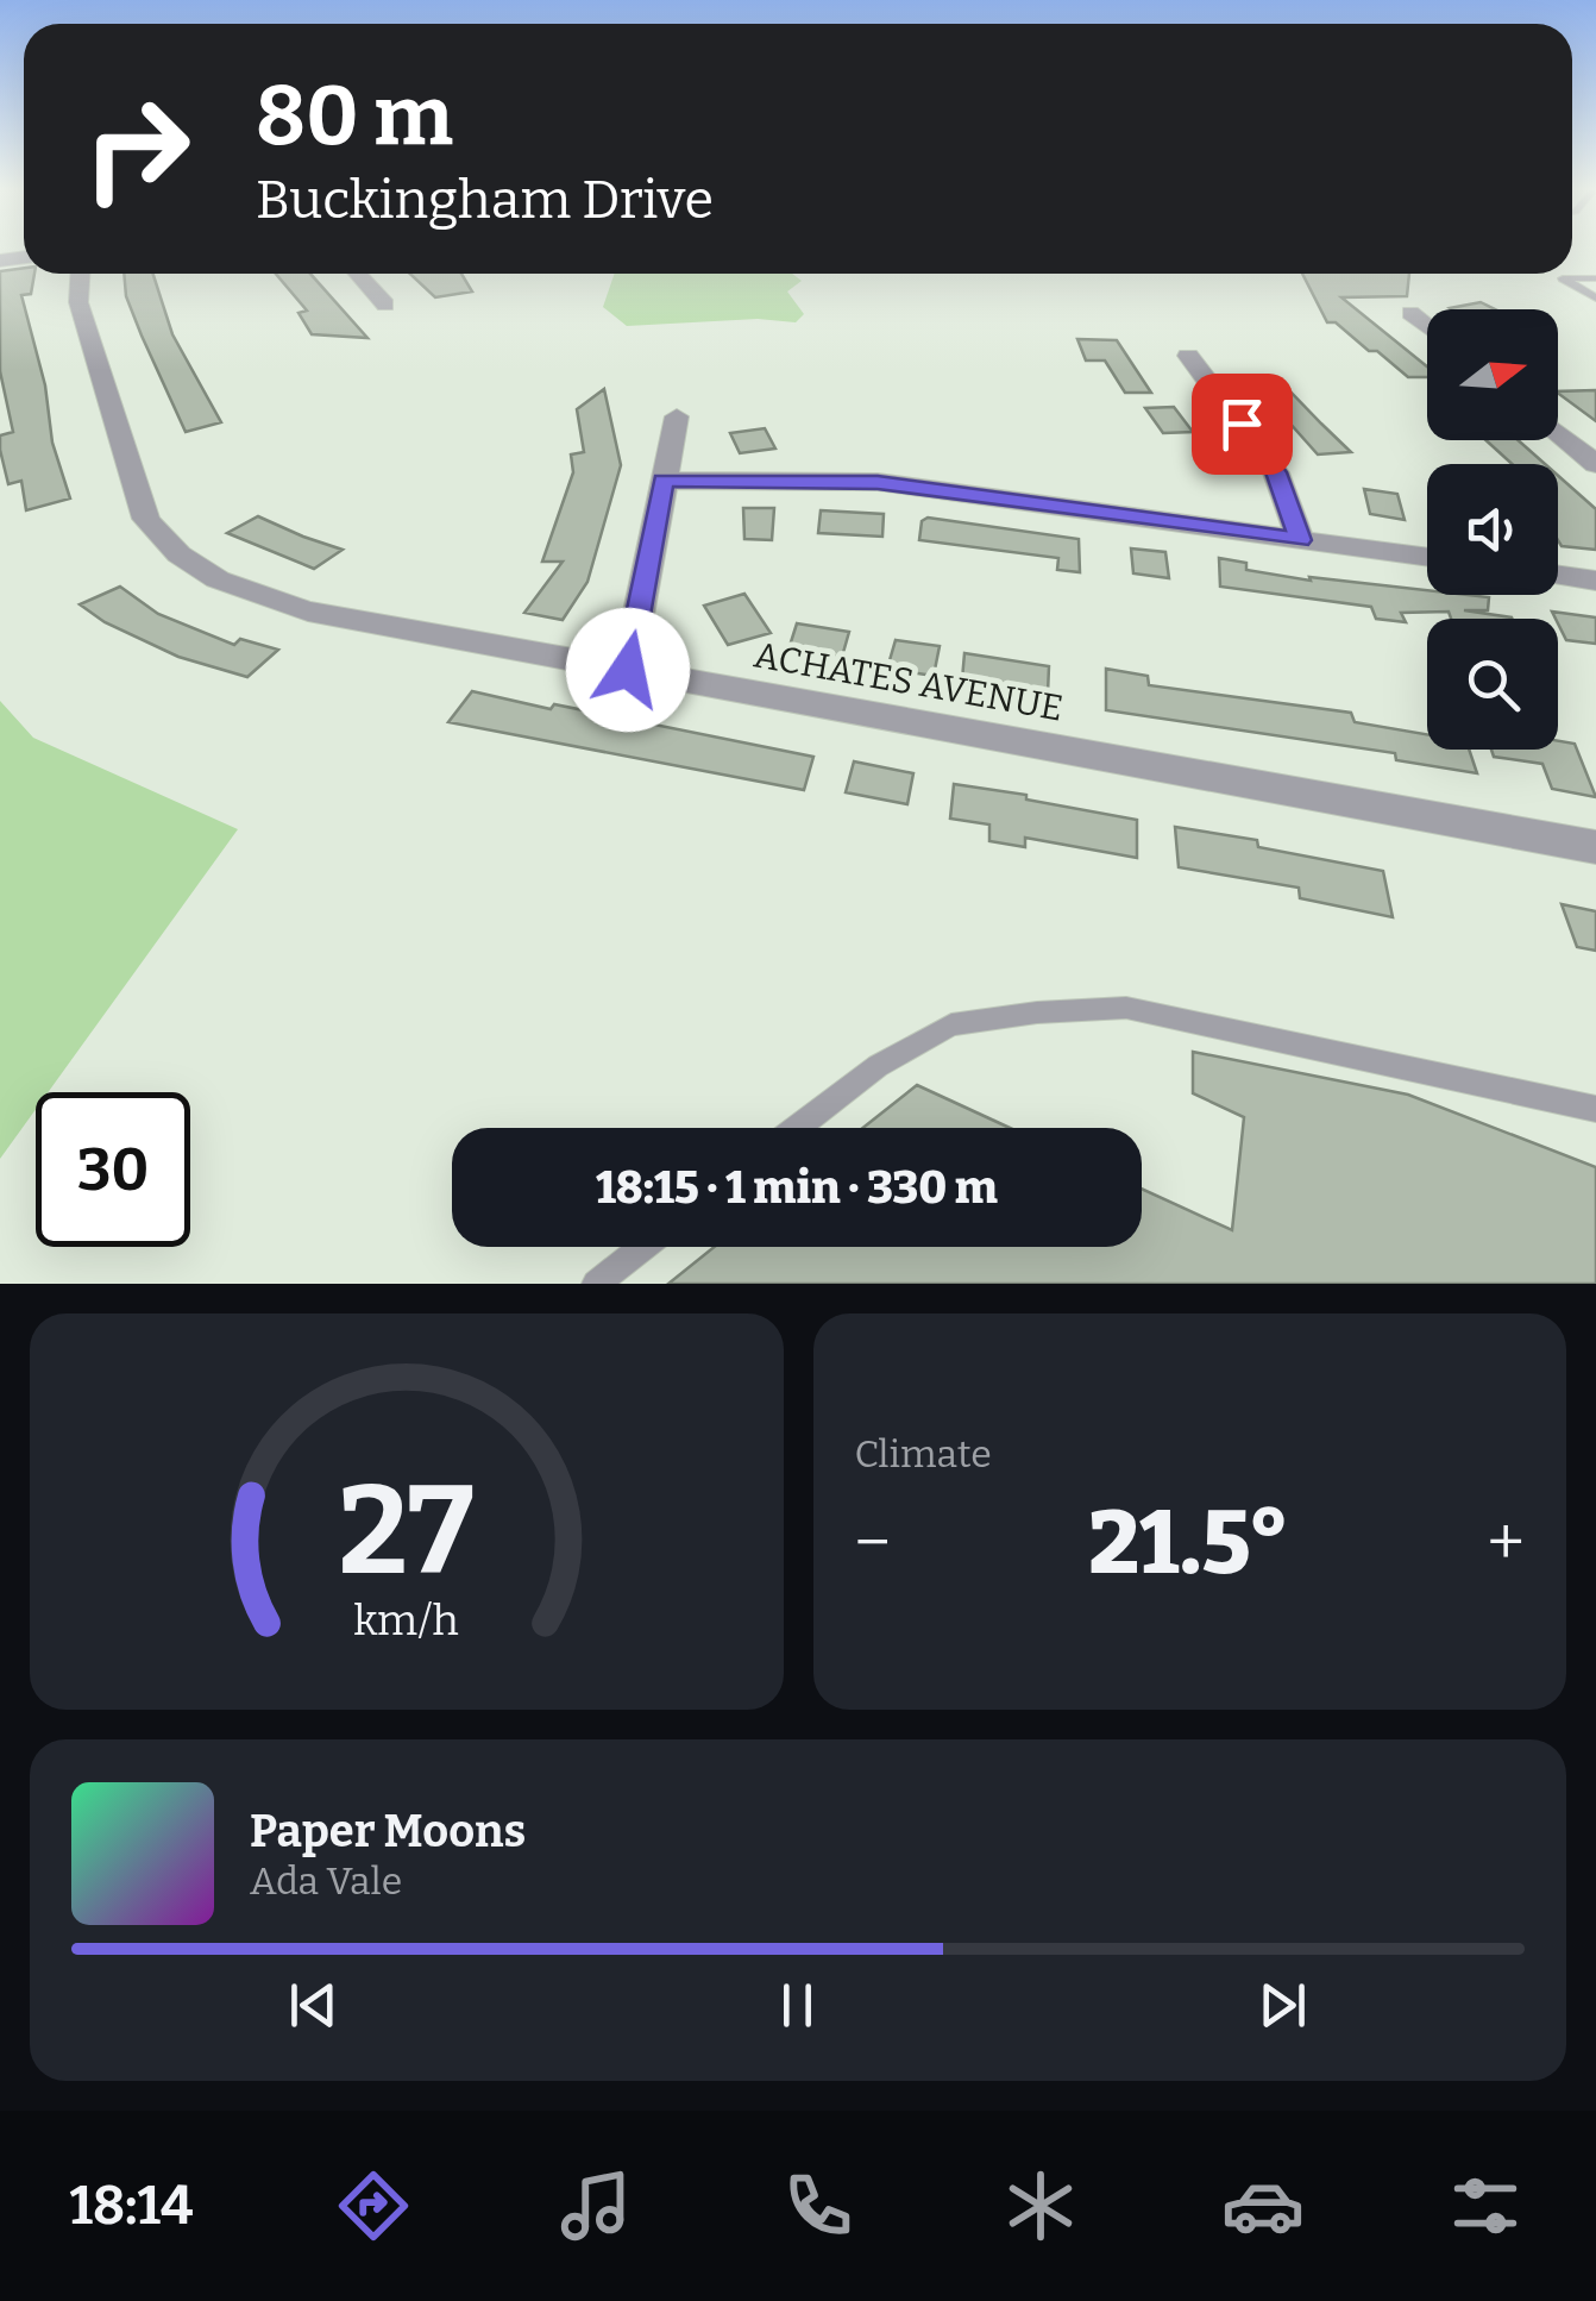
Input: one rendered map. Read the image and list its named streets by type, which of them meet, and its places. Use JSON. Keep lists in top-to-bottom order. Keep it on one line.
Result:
{"streets":{"street":["ACHATES AVENUE"]},"north":"right","page":{"turn":["80 m","Buckingham Drive"],"limit":"30","trip":"18:15 · 1 min · 330 m","tile":"Climate","heat":["−","21.5°","+"],"song":["Paper Moons","Ada Vale"],"tabs":"18:14","gauge":["27","km/h"]}}
